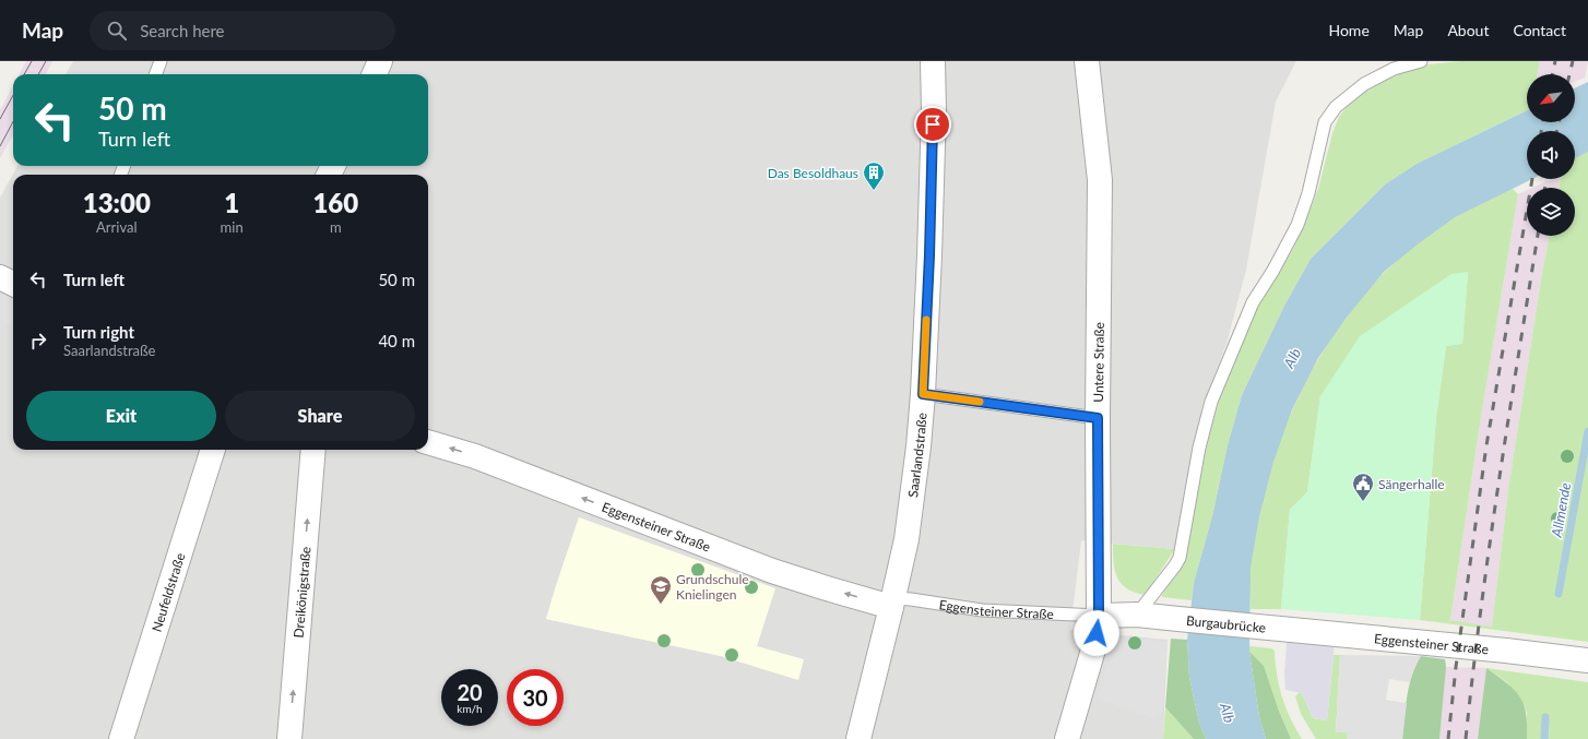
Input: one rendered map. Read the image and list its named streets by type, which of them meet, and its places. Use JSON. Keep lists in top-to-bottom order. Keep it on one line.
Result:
{"streets":{"street":["Untere Straße","Saarlandstraße","Eggensteiner Straße","Neufeldstraße","Dreikönigstraße","Burgaubrücke"]},"crossings":[["Untere Straße","Eggensteiner Straße"],["Saarlandstraße","Eggensteiner Straße"],["Eggensteiner Straße","Burgaubrücke"]],"one_way":["Eggensteiner Straße","Dreikönigstraße"],"water":["Alb","Allmende"],"places":{"building":["Das Besoldhaus"],"public building":["Sängerhalle"],"school or university":["Grundschule Knielingen"]},"north":"bottom left","page":{"header":"Map","search":"Search here","nav":["Home","Map","About","Contact"],"turn":["50 m","Turn left"],"eta":["13:00","Arrival","1","min","160","m"],"list":[{"name":"Turn left","value":"50 m"},{"name":"Turn right","note":"Saarlandstraße","value":"40 m"}],"buttons":["Exit","Share"],"speed":"20 km/h","limit":"30"}}
